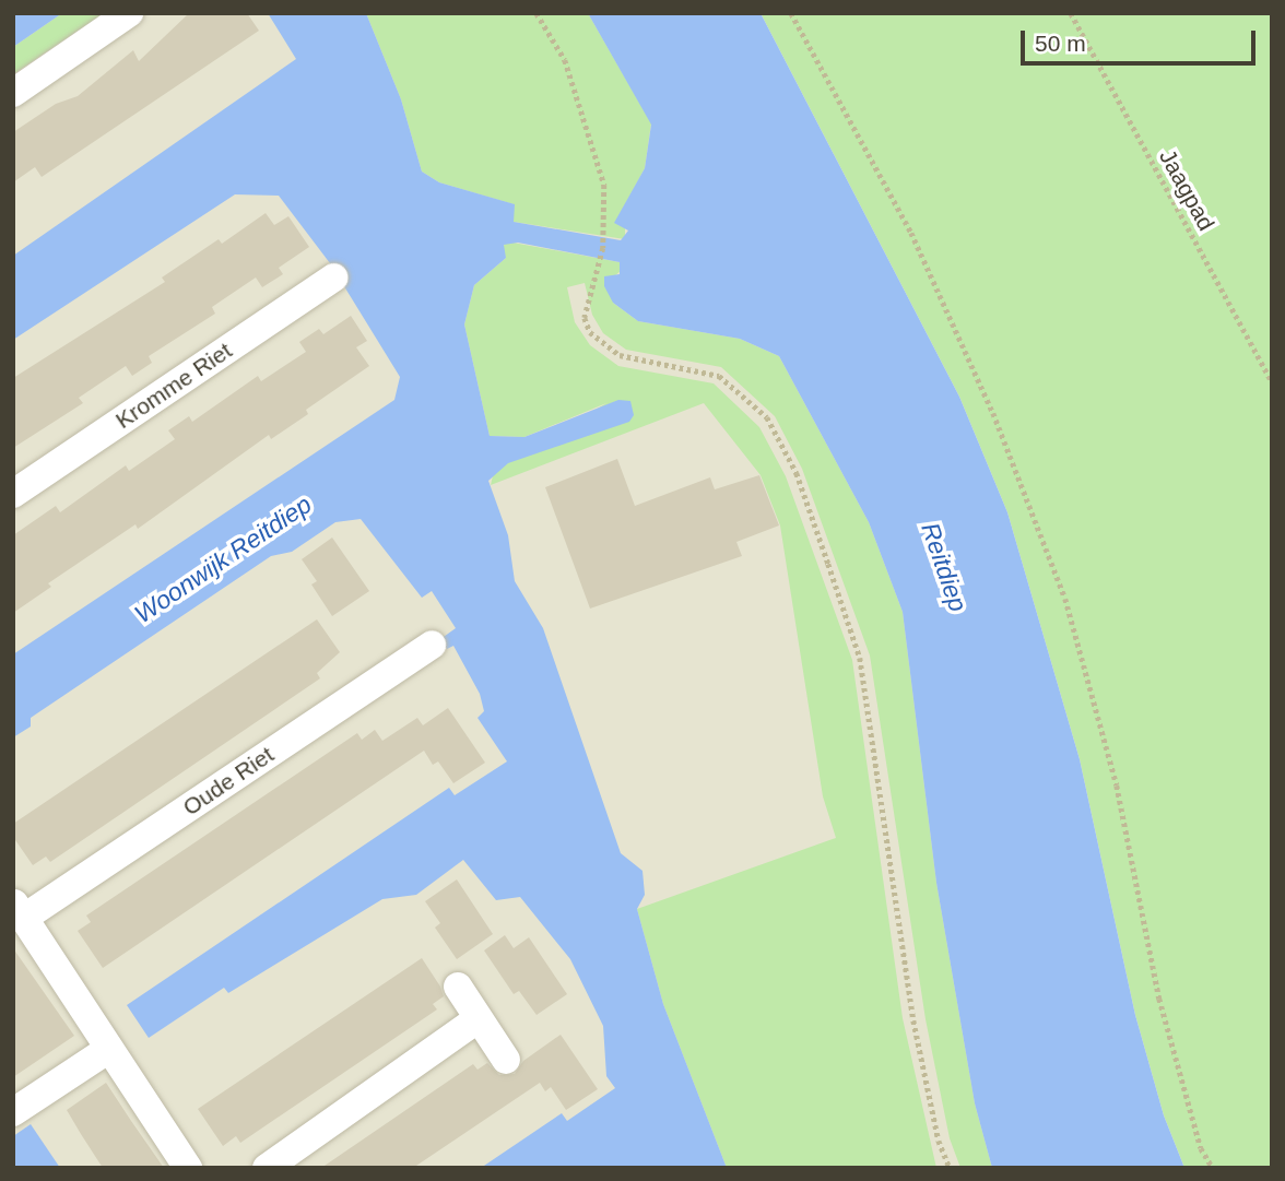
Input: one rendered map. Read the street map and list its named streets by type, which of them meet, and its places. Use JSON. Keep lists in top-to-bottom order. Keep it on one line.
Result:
{"streets":{"street":["Kromme Riet","Oude Riet"],"path":["Jaagpad"]},"water":["Woonwijk Reitdiep","Reitdiep"],"scale_bar":"50 m"}
